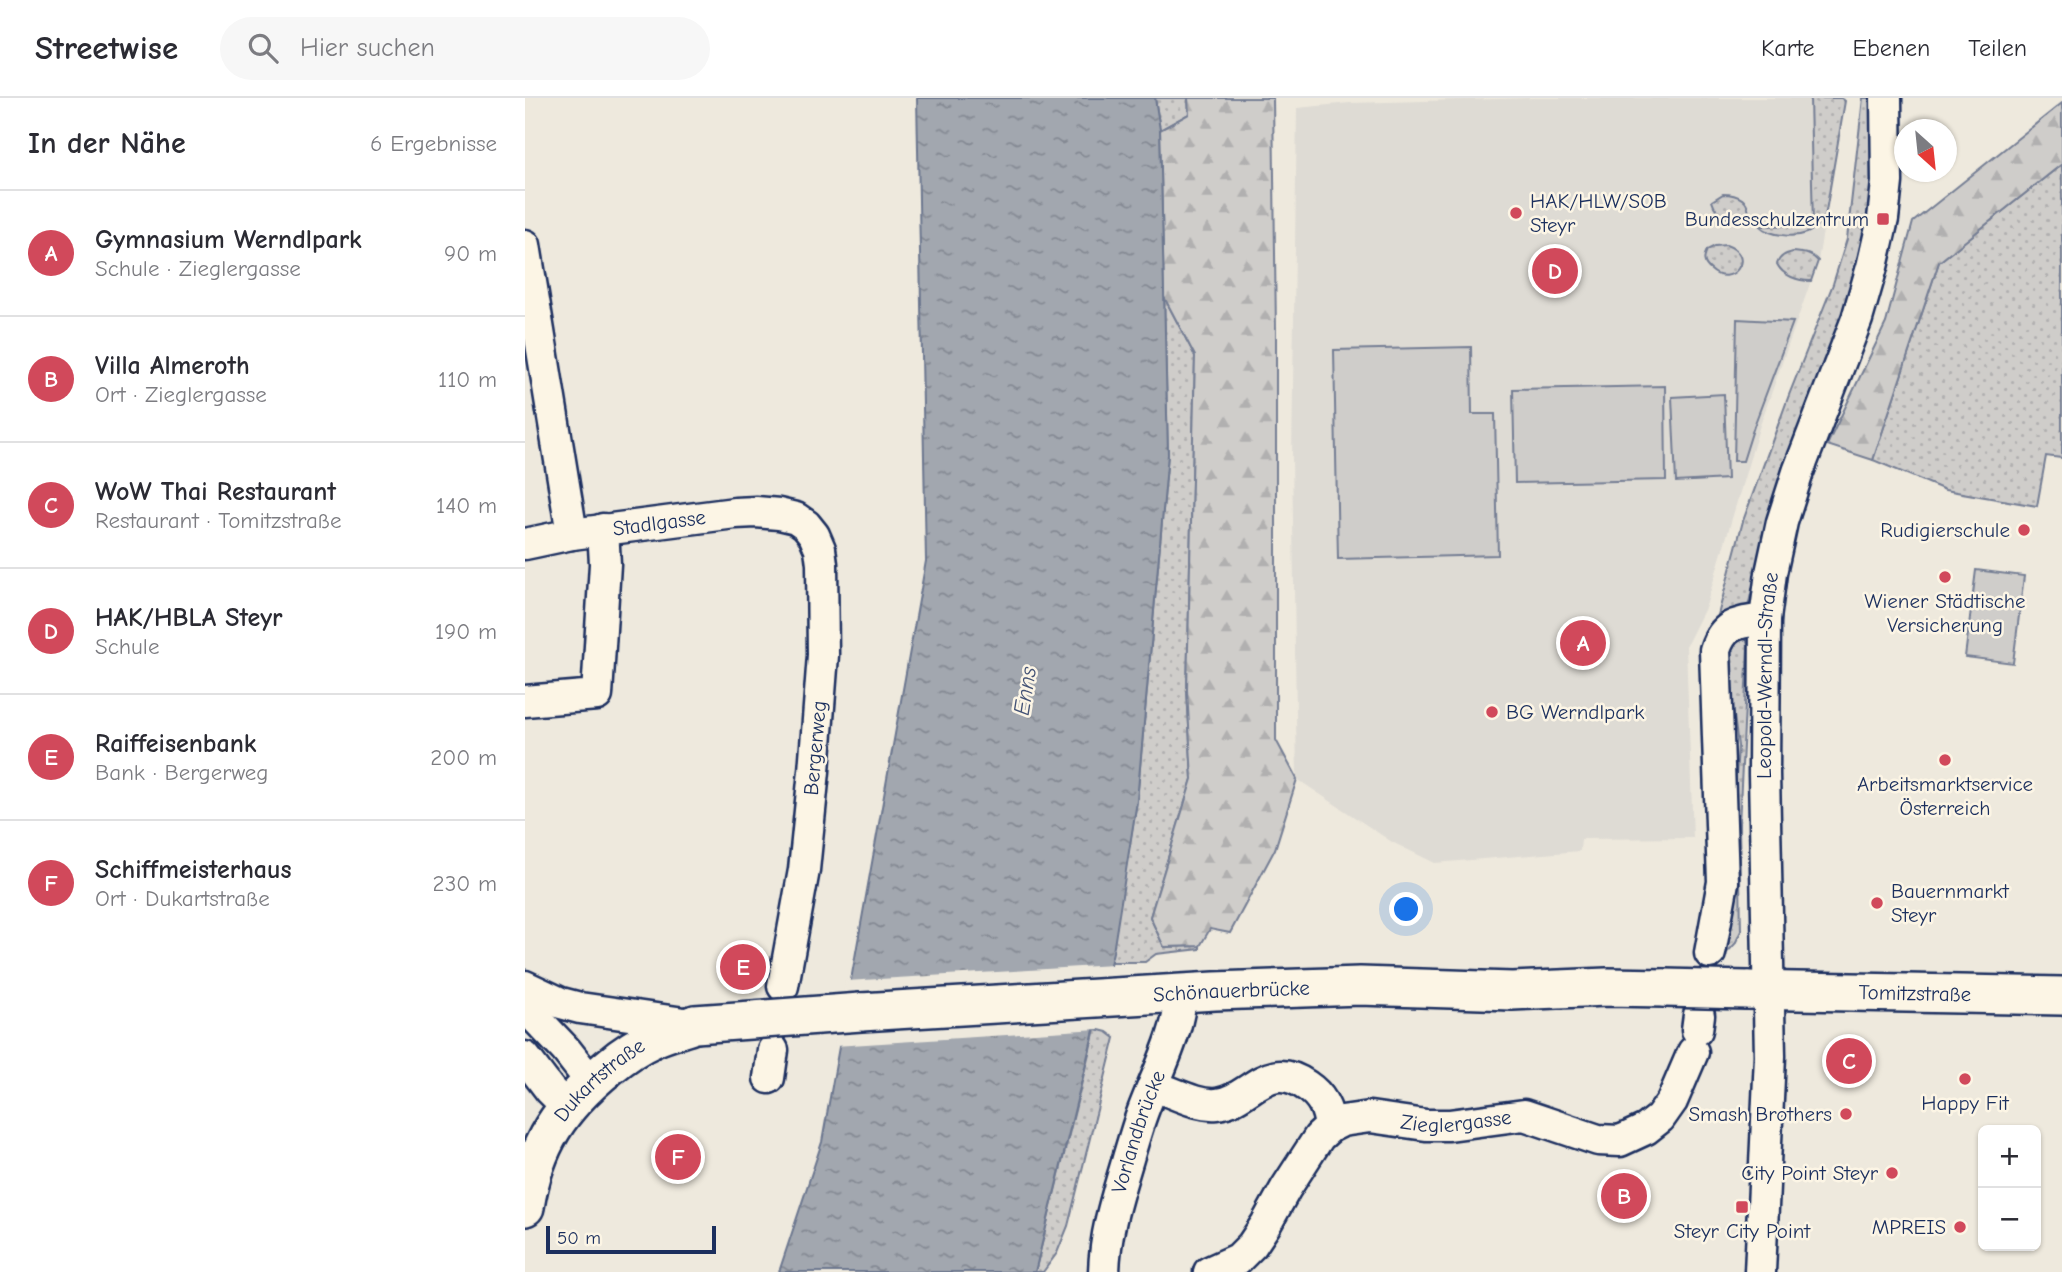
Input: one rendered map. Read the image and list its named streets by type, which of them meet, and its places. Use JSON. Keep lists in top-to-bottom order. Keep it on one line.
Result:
{"streets":{"main road":["Schönauerbrücke","Tomitzstraße","Dukartstraße"],"street":["Stadlgasse","Leopold-Werndl-Straße","Bergerweg","Zieglergasse","Vorlandbrücke"]},"crossings":[["Stadlgasse","Bergerweg"],["Leopold-Werndl-Straße","Schönauerbrücke"],["Leopold-Werndl-Straße","Tomitzstraße"],["Schönauerbrücke","Tomitzstraße"],["Schönauerbrücke","Dukartstraße"],["Schönauerbrücke","Vorlandbrücke"]],"water":["Enns"],"places":{"other":["HAK/HLW/SOB Steyr","Rudigierschule","Wiener Städtische Versicherung","BG Werndlpark","Arbeitsmarktservice Österreich","Bauernmarkt Steyr","Happy Fit","Smash Brothers","City Point Steyr","MPREIS"],"transit":["Bundesschulzentrum","Steyr City Point"]},"scale_bar":"50 m","north":"bottom right","page":{"header":"Streetwise","search":"Hier suchen","nav":["Karte","Ebenen","Teilen"],"heading":["In der Nähe","6 Ergebnisse"],"list":[{"mark":"A","name":"Gymnasium Werndlpark","note":"Schule · Zieglergasse","value":"90 m"},{"mark":"B","name":"Villa Almeroth","note":"Ort · Zieglergasse","value":"110 m"},{"mark":"C","name":"WoW Thai Restaurant","note":"Restaurant · Tomitzstraße","value":"140 m"},{"mark":"D","name":"HAK/HBLA Steyr","note":"Schule","value":"190 m"},{"mark":"E","name":"Raiffeisenbank","note":"Bank · Bergerweg","value":"200 m"},{"mark":"F","name":"Schiffmeisterhaus","note":"Ort · Dukartstraße","value":"230 m"}],"pins":["D","A","E","C","F","B"],"map_buttons":["+","−"],"scale":"50 m"}}
